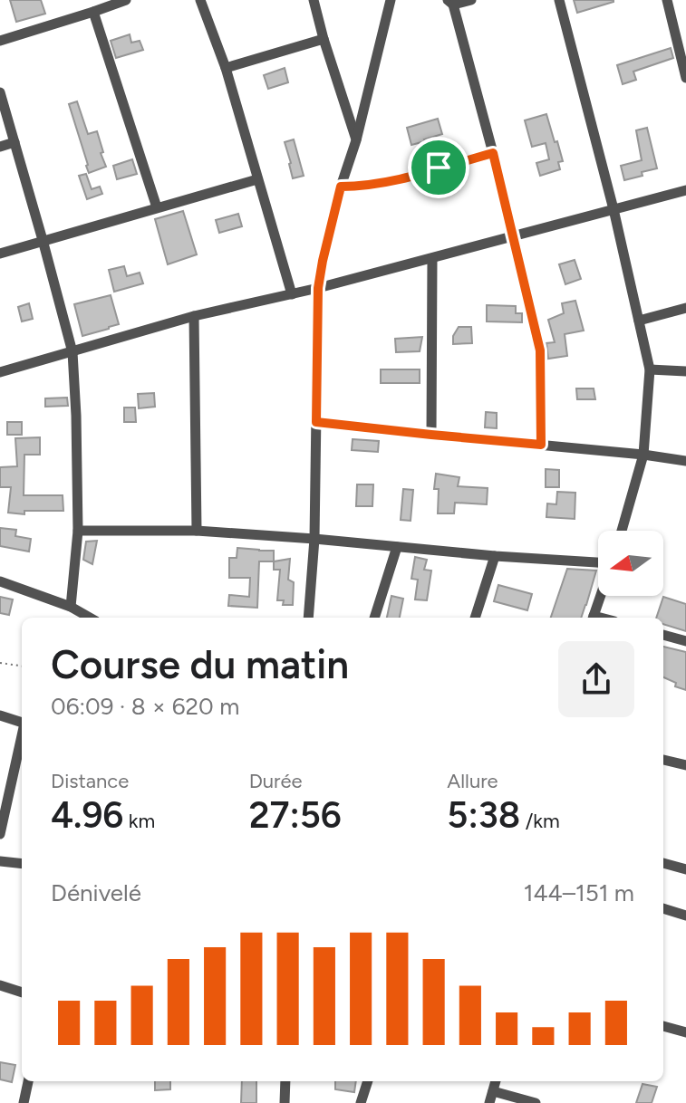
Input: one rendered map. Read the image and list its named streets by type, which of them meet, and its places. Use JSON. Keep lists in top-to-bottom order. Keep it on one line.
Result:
{"north":"left","page":{"heading":["Course du matin","06:09 · 8 × 620 m"],"stats":[["Distance","4.96 km"],["Durée","27:56"],["Allure","5:38 /km"]],"chart":["Dénivelé","144–151 m"]}}
